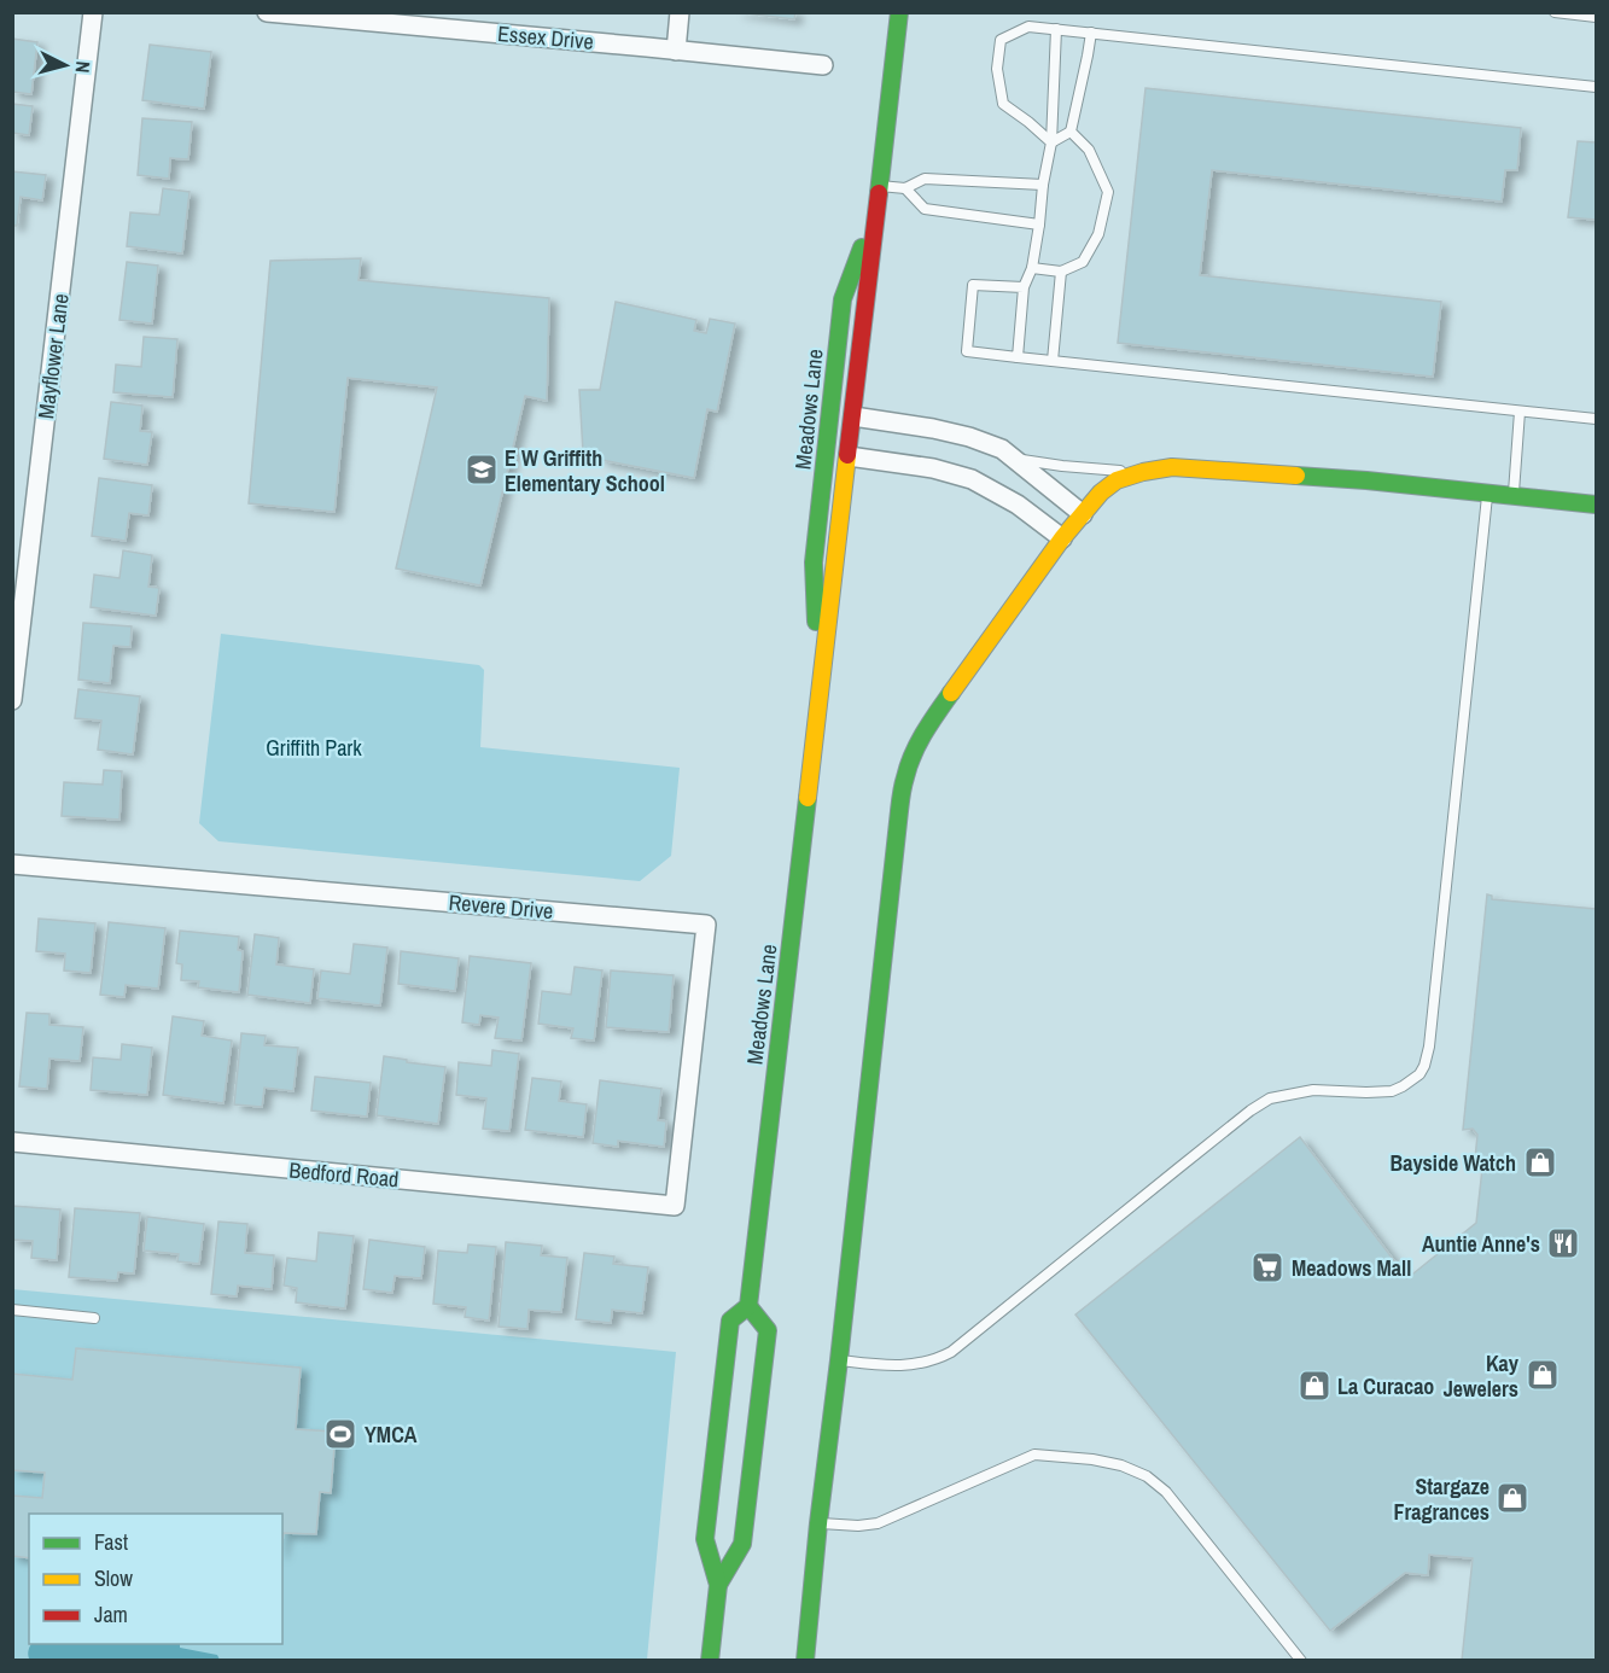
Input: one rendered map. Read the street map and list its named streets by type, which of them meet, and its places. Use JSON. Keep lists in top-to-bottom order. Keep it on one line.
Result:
{"streets":{"street":["Essex Drive","Mayflower Lane","Meadows Lane","Revere Drive","Bedford Road"]},"crossings":[["Revere Drive","Bedford Road"]],"parks":["Griffith Park"],"places":{"school or university":["E W Griffith Elementary School"],"shop":["Bayside Watch","Kay Jewelers","La Curacao","Stargaze Fragrances"],"restaurant":["Auntie Anne's"],"supermarket":["Meadows Mall"],"sports":["YMCA"]},"legend":["Fast","Slow","Jam"],"north":"right"}
